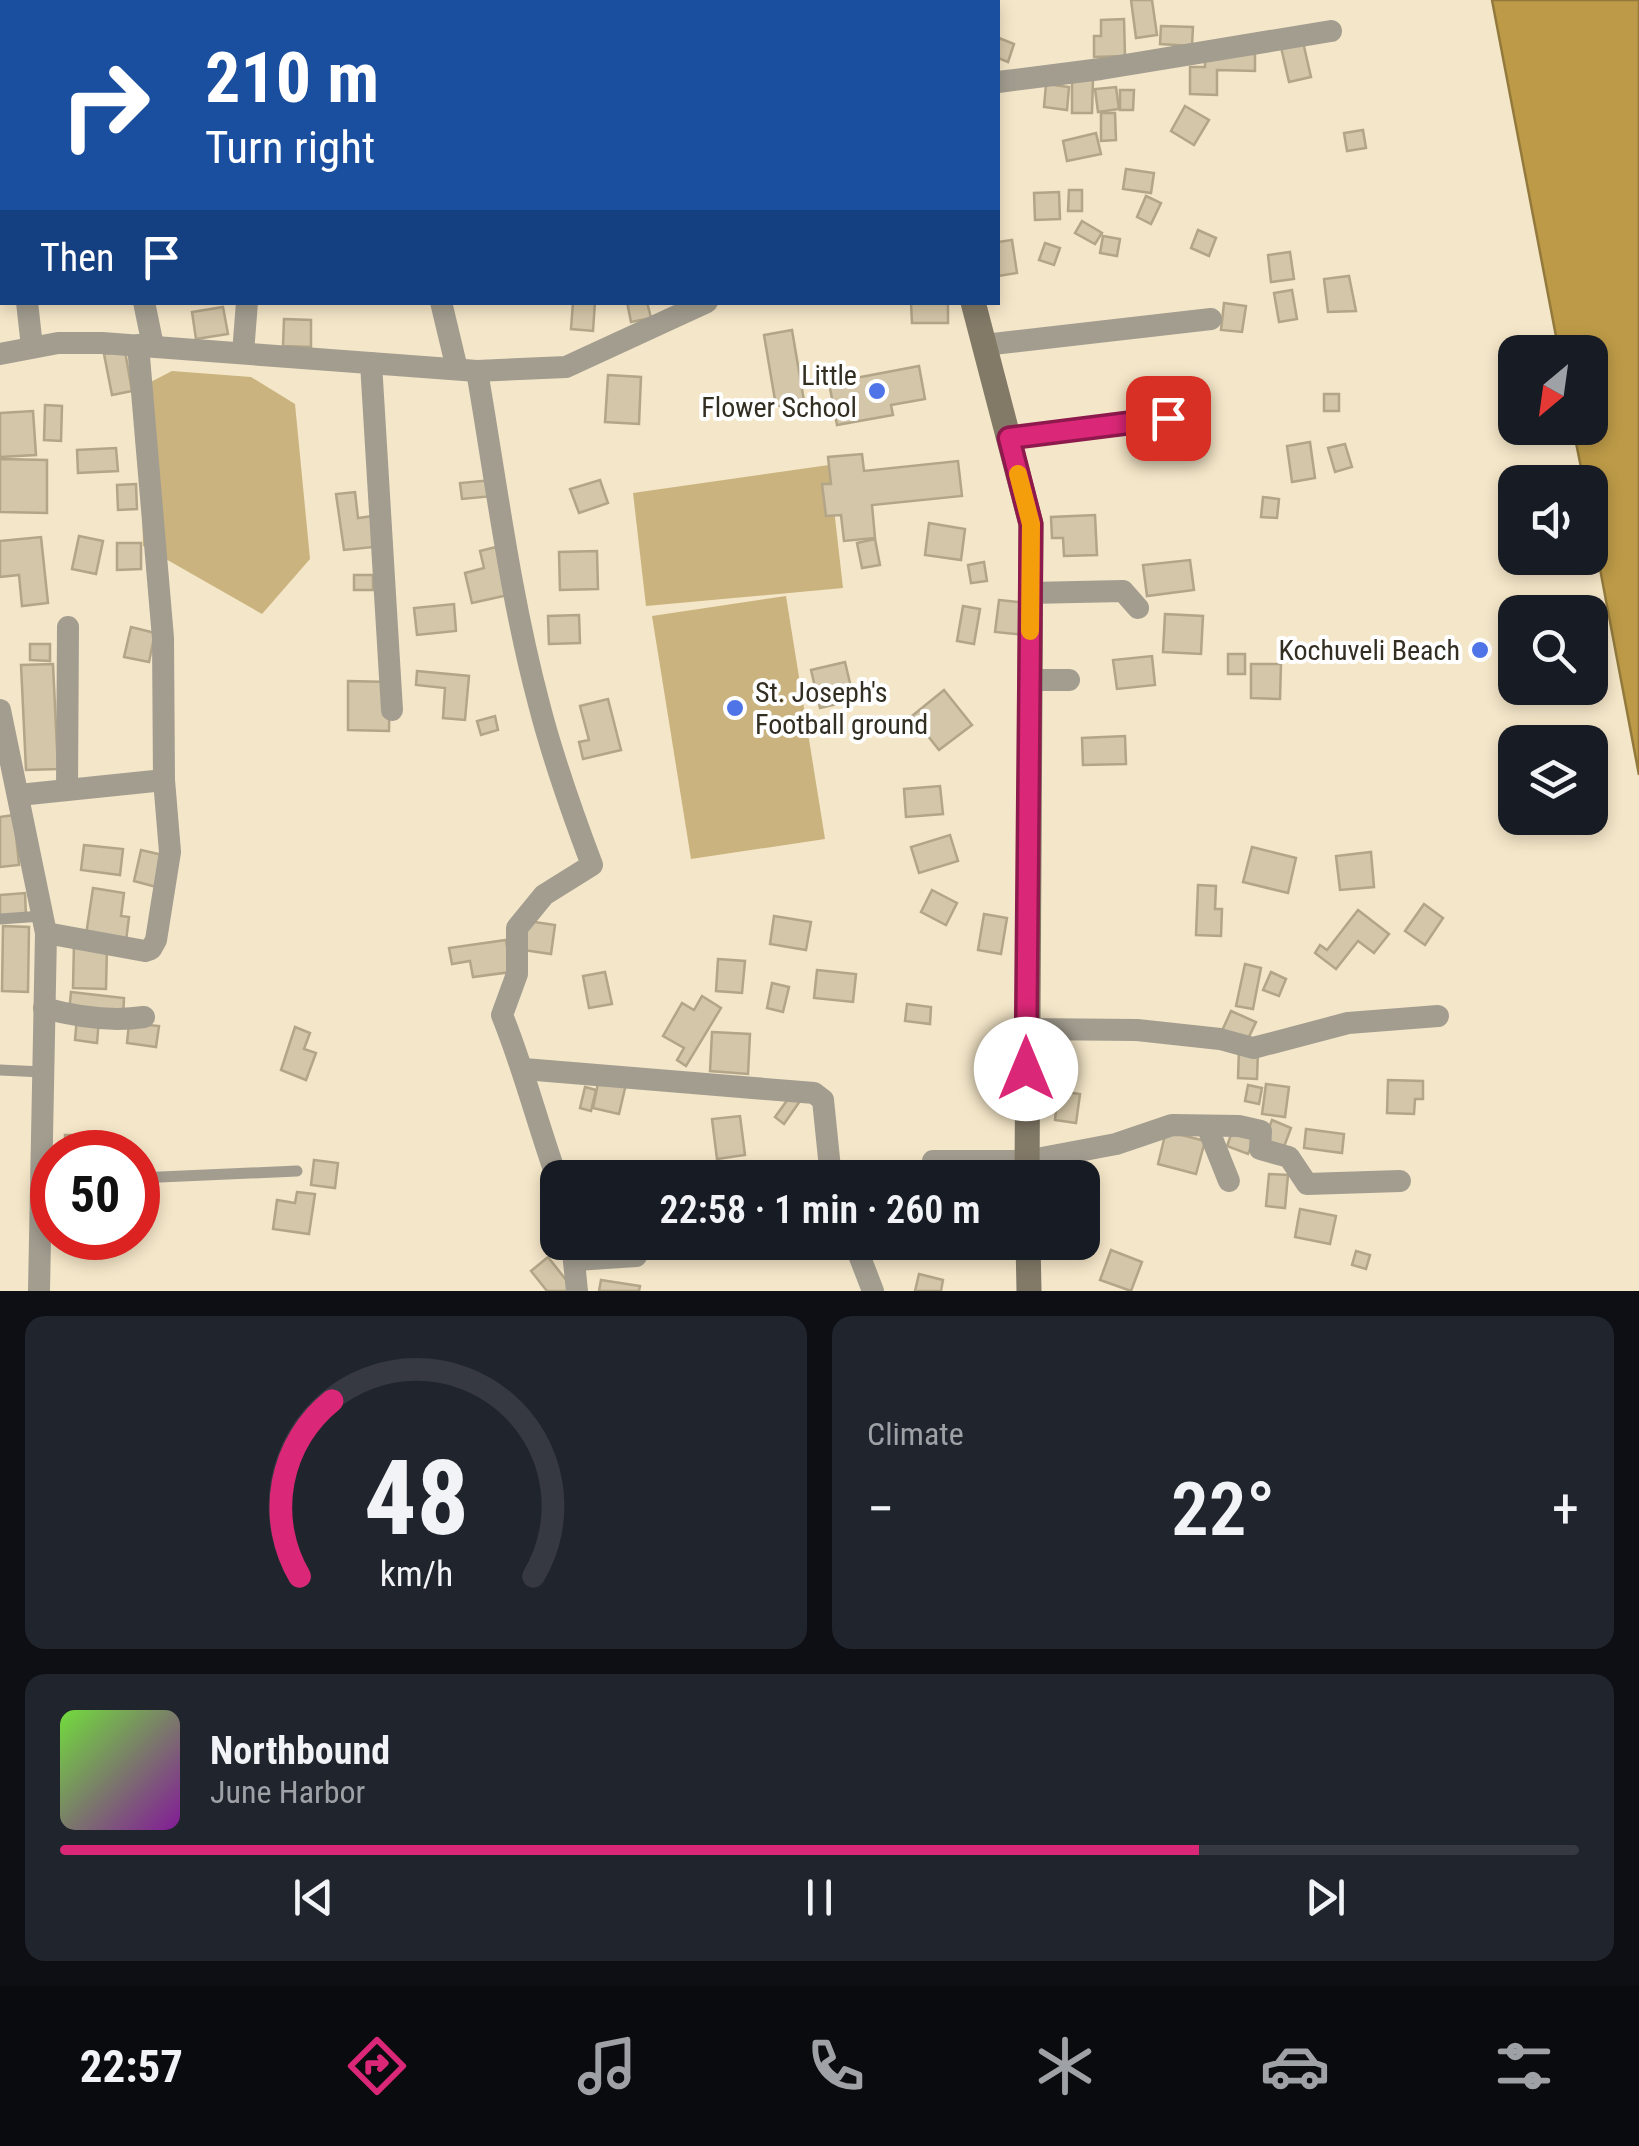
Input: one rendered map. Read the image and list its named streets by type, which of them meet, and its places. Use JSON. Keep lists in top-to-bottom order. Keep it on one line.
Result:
{"places":["Little Flower School","Kochuveli Beach","St. Joseph's Football ground"],"north":"bottom left","page":{"turn":["210 m","Turn right"],"then":"Then","limit":"50","trip":"22:58 · 1 min · 260 m","tile":"Climate","heat":["−","22°","+"],"song":["Northbound","June Harbor"],"tabs":"22:57","gauge":["48","km/h"]}}
